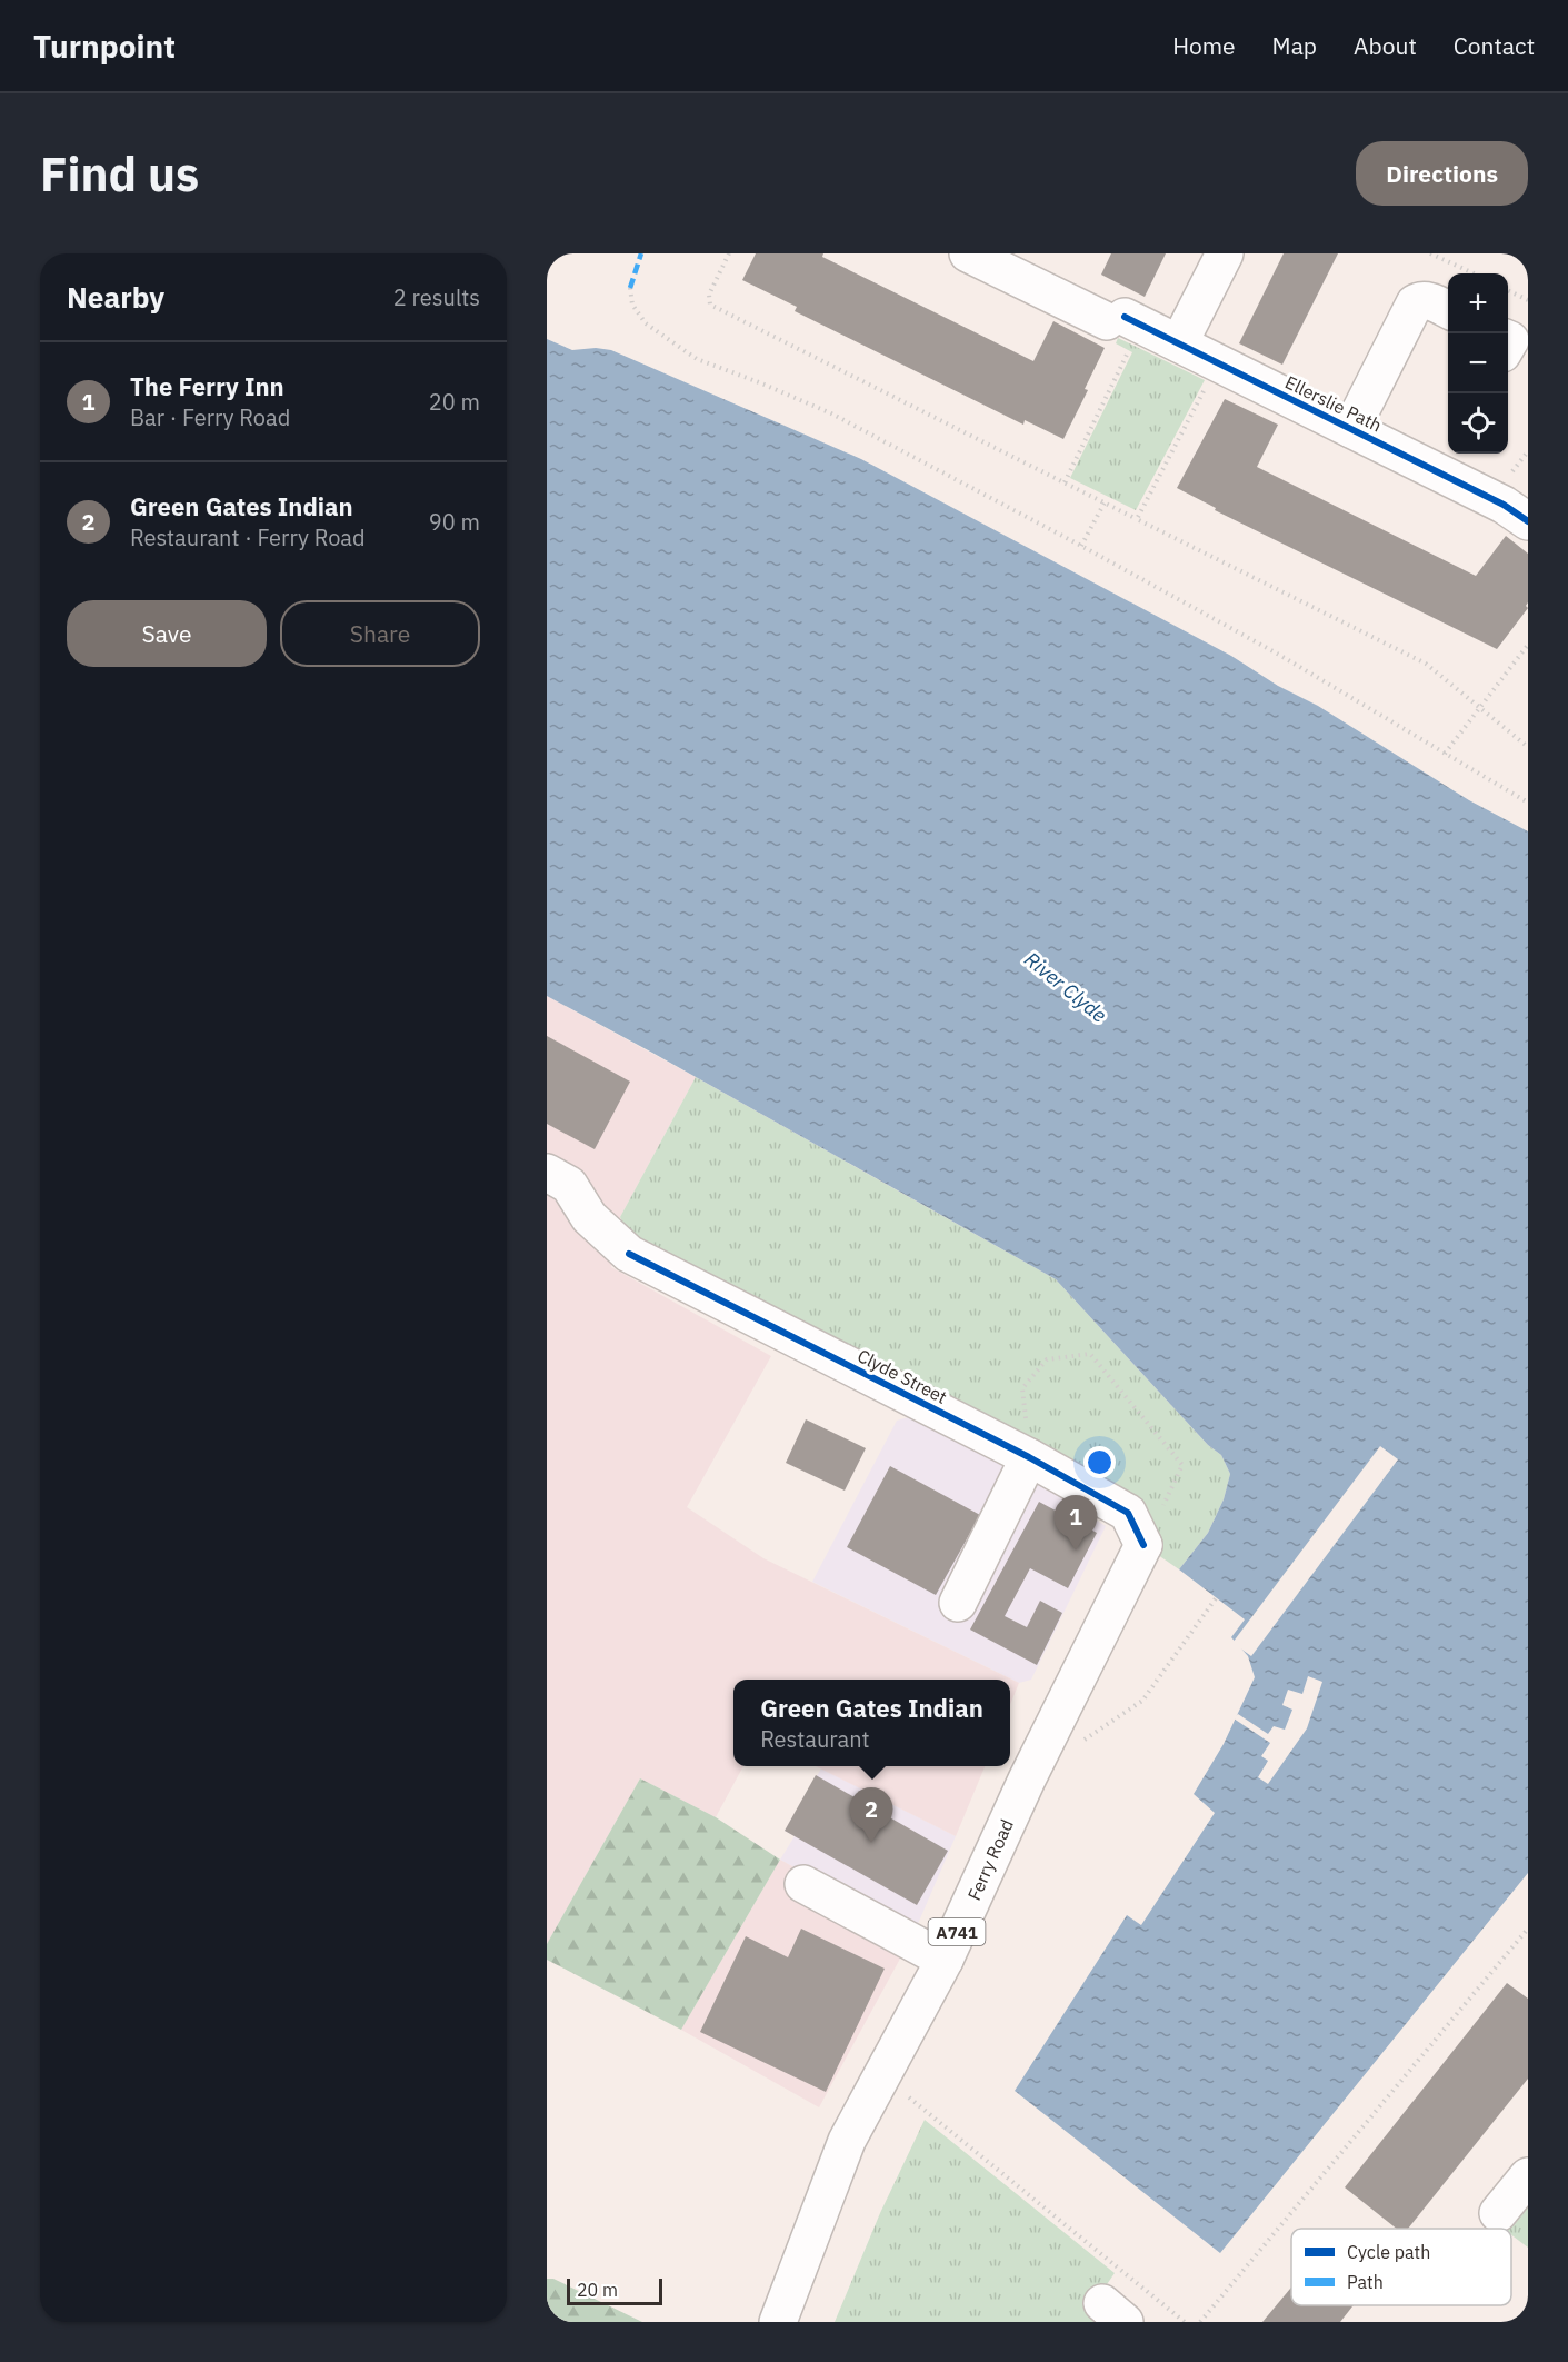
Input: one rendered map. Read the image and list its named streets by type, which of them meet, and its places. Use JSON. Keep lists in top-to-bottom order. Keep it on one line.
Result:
{"streets":{"street":["Ellerslie Path","Clyde Street","Ferry Road","A741"]},"crossings":[["Clyde Street","Ferry Road"]],"water":["River Clyde"],"legend":["Cycle path","Path"],"scale_bar":"20 m","page":{"header":"Turnpoint","nav":["Home","Map","About","Contact"],"buttons":["Directions",["Save","Share"]],"title":"Find us","heading":["Nearby","2 results"],"map_buttons":["+","−"],"list":[{"mark":"1","name":"The Ferry Inn","note":"Bar · Ferry Road","value":"20 m"},{"mark":"2","name":"Green Gates Indian","note":"Restaurant · Ferry Road","value":"90 m"}],"pins":["1","2"],"popup":["Green Gates Indian","Restaurant"],"scale":"20 m"}}
